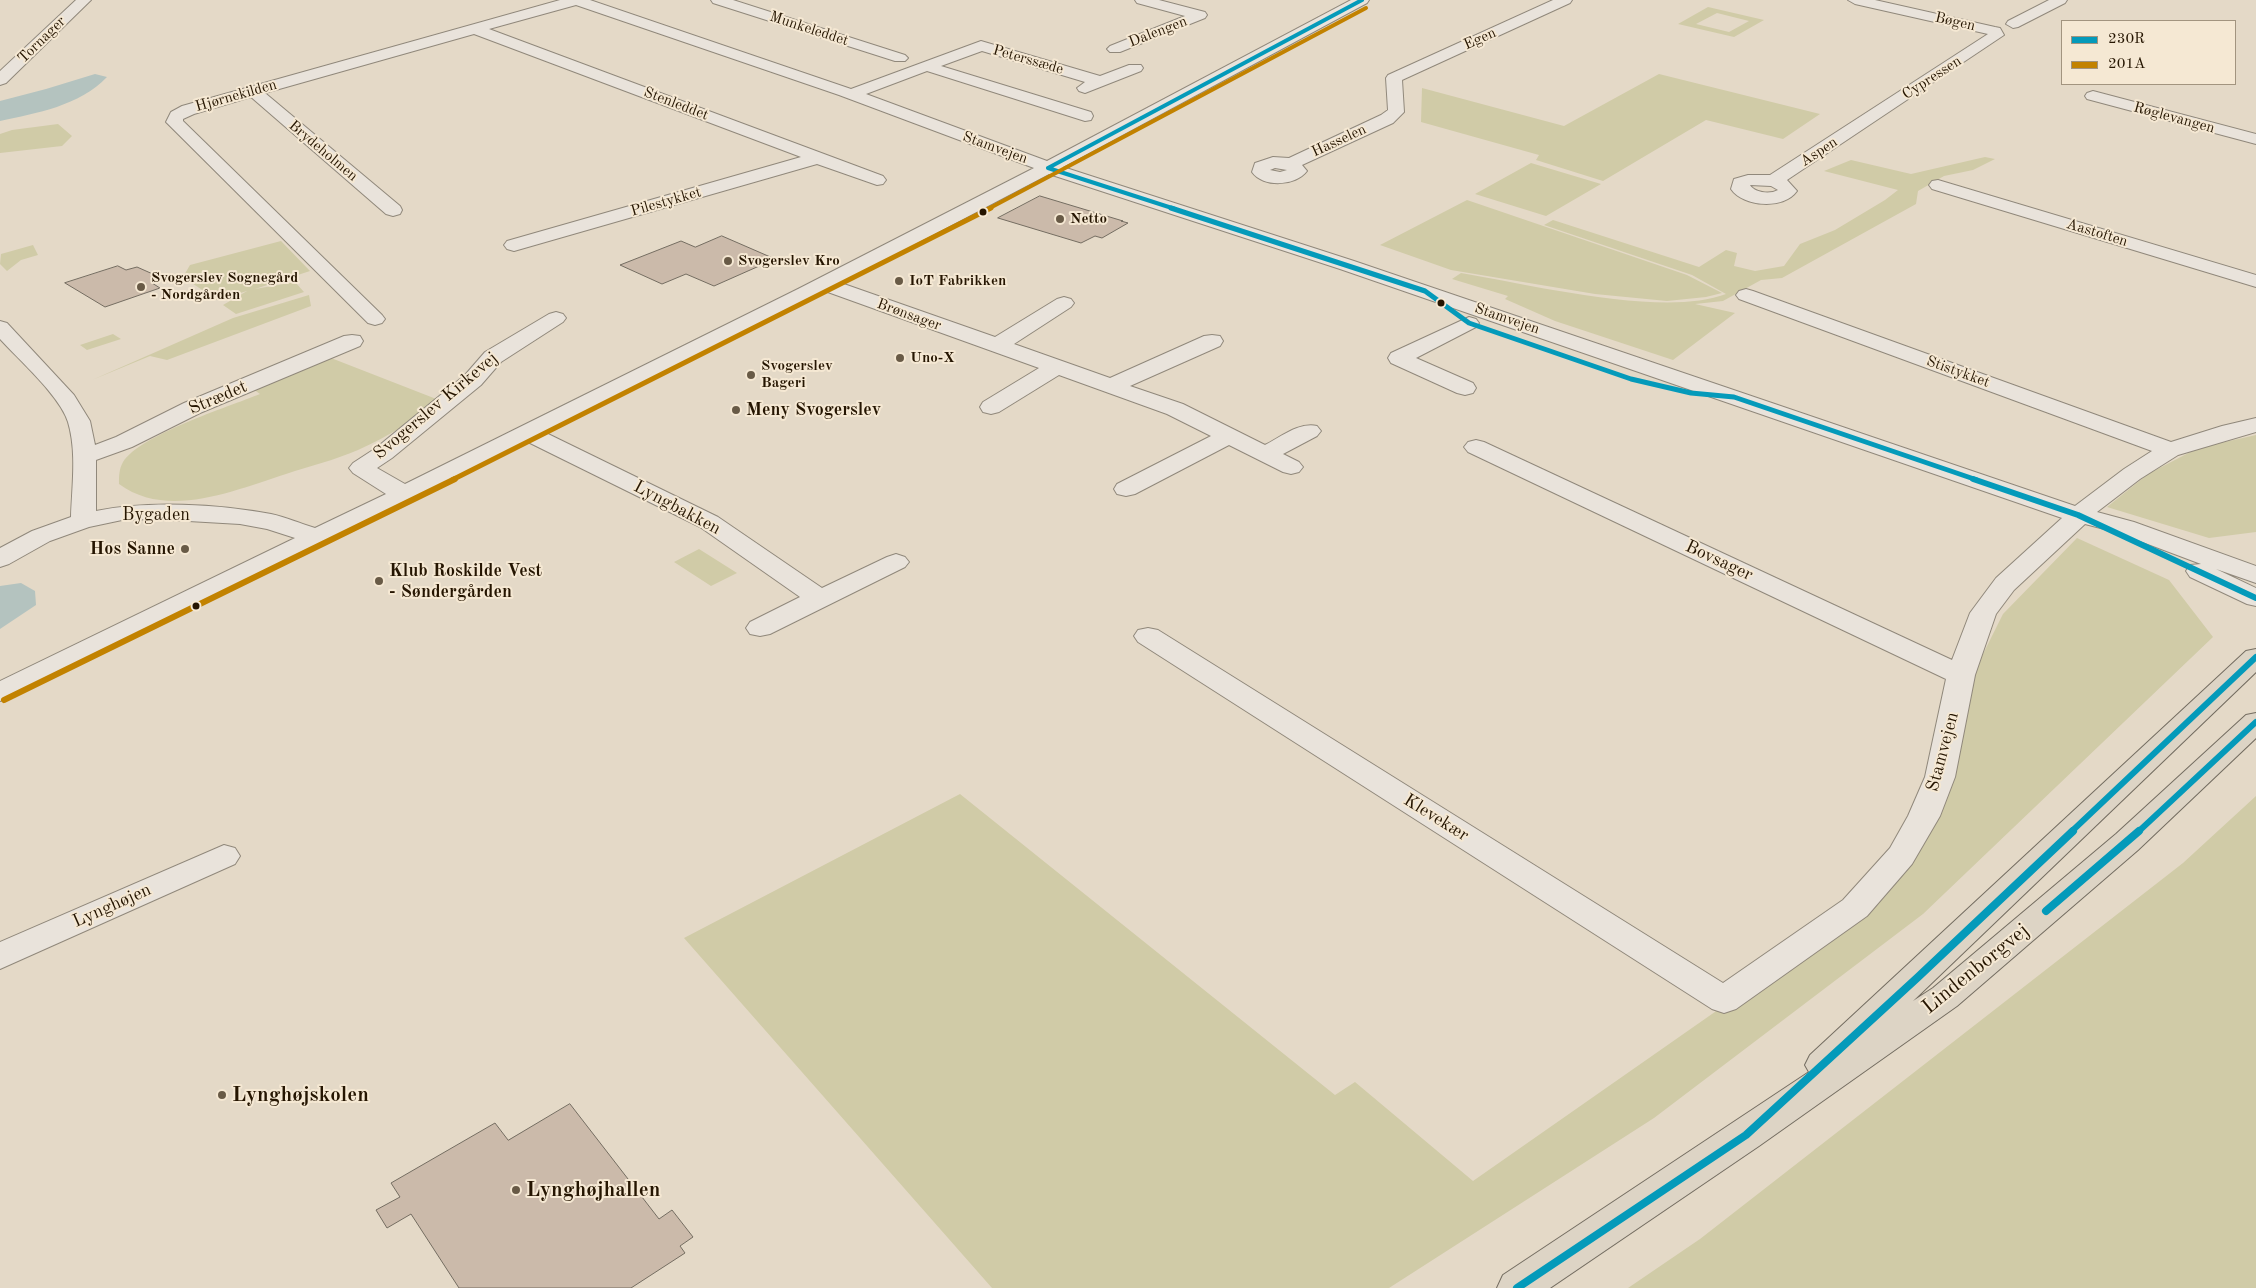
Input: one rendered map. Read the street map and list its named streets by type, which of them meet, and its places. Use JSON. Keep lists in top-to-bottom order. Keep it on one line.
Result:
{"streets":{"main road":["Lindenborgvej"],"street":["Bøgen","Munkeleddet","Dalengen","Egen","Tornager","Peterssæde","Cypressen","Hjørnekilden","Stenleddet","Røglevangen","Hasselen","Stamvejen","Brydeholmen","Aspen","Pilestykket","Aastoften","Brønsager","Stistykket","Strædet","Svogerslev Kirkevej","Lyngbakken","Bygaden","Bovsager","Klevekær","Lynghøjen"]},"crossings":[["Bøgen","Cypressen"],["Egen","Hasselen"],["Cypressen","Aspen"],["Hjørnekilden","Stenleddet"],["Hjørnekilden","Stamvejen"],["Hjørnekilden","Brydeholmen"],["Stenleddet","Pilestykket"],["Stamvejen","Stistykket"],["Stamvejen","Bovsager"],["Stamvejen","Klevekær"]],"places":["Netto","Svogerslev Kro","IoT Fabrikken","Svogerslev Sognegård - Nordgården","Uno-X","Svogerslev Bageri","Meny Svogerslev","Hos Sanne","Klub Roskilde Vest - Søndergården","Lynghøjskolen","Lynghøjhallen"],"lines":["transit line 230R","transit line 201A"],"legend":["230R","201A"]}
